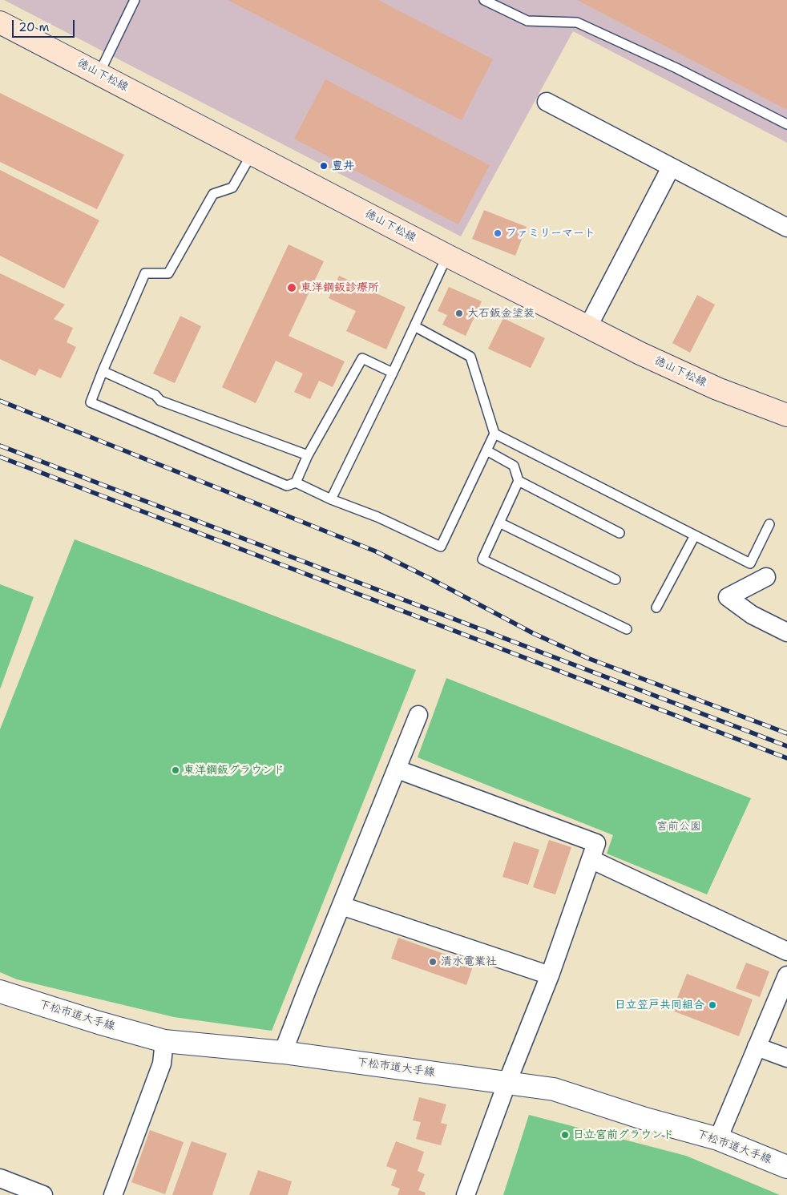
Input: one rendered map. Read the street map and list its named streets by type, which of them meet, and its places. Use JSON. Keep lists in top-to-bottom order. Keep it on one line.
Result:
{"streets":{"main road":["徳山下松線"],"street":["下松市道大手線"]},"parks":["宮前公園"],"places":["豊井","ファミリーマート","東洋鋼鈑診療所","大石鈑金塗装","東洋鋼鈑グラウンド","清水電業社","日立笠戸共同組合","日立宮前グラウンド"],"scale_bar":"20 m"}
